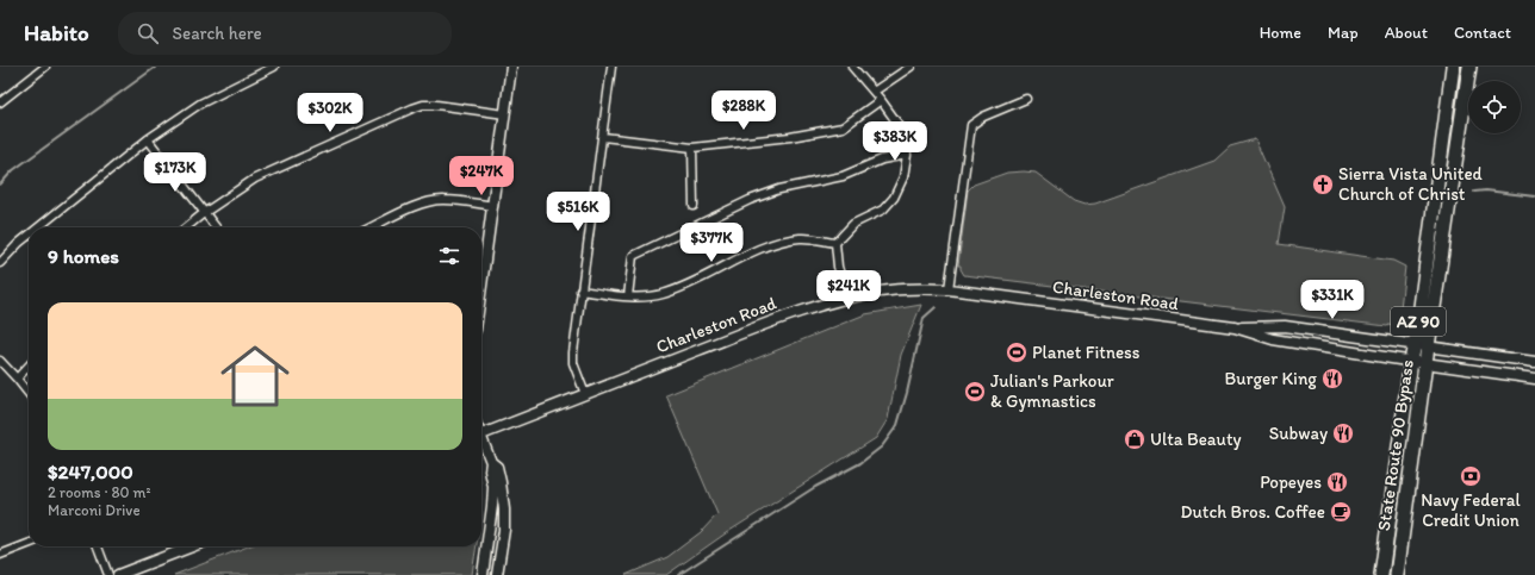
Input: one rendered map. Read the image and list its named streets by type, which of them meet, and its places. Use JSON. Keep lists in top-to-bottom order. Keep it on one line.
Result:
{"streets":{"highway":["AZ 90","State Route 90 Bypass"],"main road":["Charleston Road"]},"crossings":[["Charleston Road","State Route 90 Bypass"]],"places":{"church":["Sierra Vista United Church of Christ"],"sports":["Planet Fitness","Julian's Parkour & Gymnastics"],"restaurant":["Burger King","Subway","Popeyes"],"shop":["Ulta Beauty"],"bank":["Navy Federal Credit Union"],"cafe":["Dutch Bros. Coffee"]},"page":{"header":"Habito","search":"Search here","nav":["Home","Map","About","Contact"],"price":["$288K","$302K","$383K","$173K","$247K","$516K","$377K","$241K","$331K"],"heading":"9 homes","list":[{"name":"$247,000","note":"2 rooms · 80 m² · Marconi Drive"}]}}
